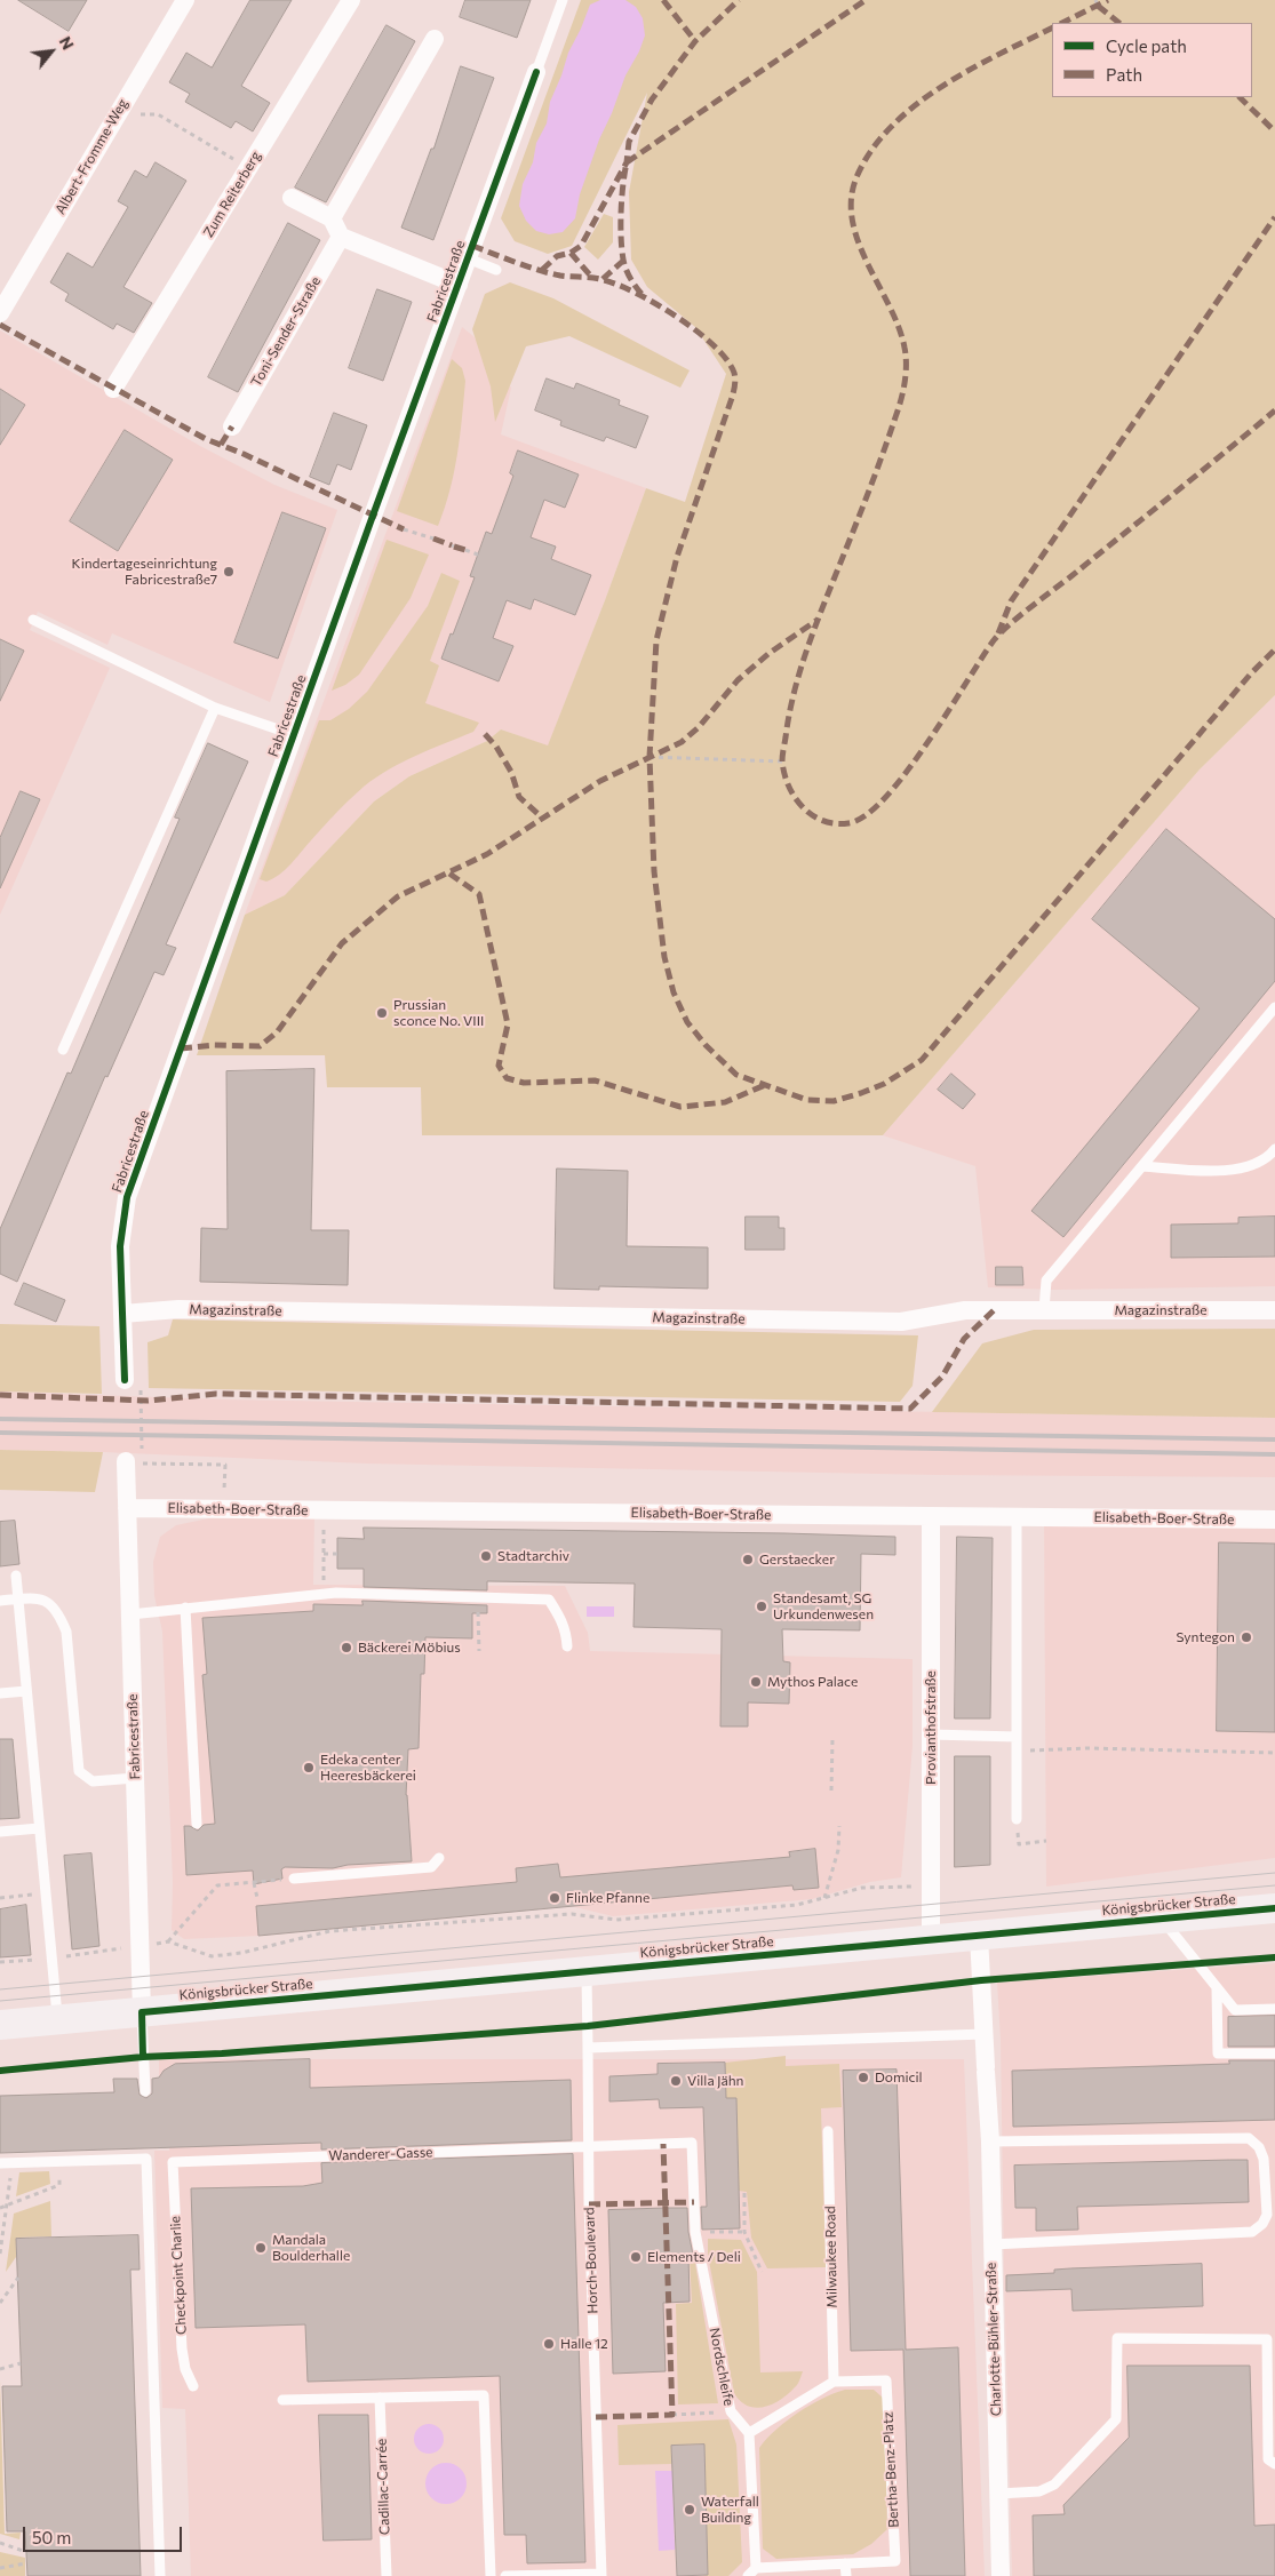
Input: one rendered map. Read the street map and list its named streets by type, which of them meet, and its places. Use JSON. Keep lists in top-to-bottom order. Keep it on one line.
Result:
{"streets":{"main road":["Königsbrücker Straße"],"street":["Albert-Fromme-Weg","Zum Reiterberg","Fabricestraße","Toni-Sender-Straße","Magazinstraße","Elisabeth-Boer-Straße","Provianthofstraße","Charlotte-Bühler-Straße"],"lane":["Wanderer-Gasse","Milwaukee Road","Horch-Boulevard","Checkpoint Charlie","Nordschleife","Bertha-Benz-Platz","Cadillac-Carrée"]},"crossings":[["Fabricestraße","Magazinstraße"],["Fabricestraße","Elisabeth-Boer-Straße"],["Fabricestraße","Königsbrücker Straße"],["Elisabeth-Boer-Straße","Provianthofstraße"],["Provianthofstraße","Königsbrücker Straße"],["Königsbrücker Straße","Horch-Boulevard"],["Königsbrücker Straße","Charlotte-Bühler-Straße"],["Wanderer-Gasse","Horch-Boulevard"],["Wanderer-Gasse","Checkpoint Charlie"],["Wanderer-Gasse","Nordschleife"],["Milwaukee Road","Bertha-Benz-Platz"]],"places":["Kindertageseinrichtung Fabricestraße7","Prussian sconce No. VIII","Stadtarchiv","Gerstaecker","Standesamt, SG Urkundenwesen","Syntegon","Bäckerei Möbius","Mythos Palace","Edeka center Heeresbäckerei","Flinke Pfanne","Domicil","Villa Jähn","Mandala Boulderhalle","Elements / Deli","Halle 12","Waterfall Building"],"legend":["Cycle path","Path"],"scale_bar":"50 m","north":"top right"}
